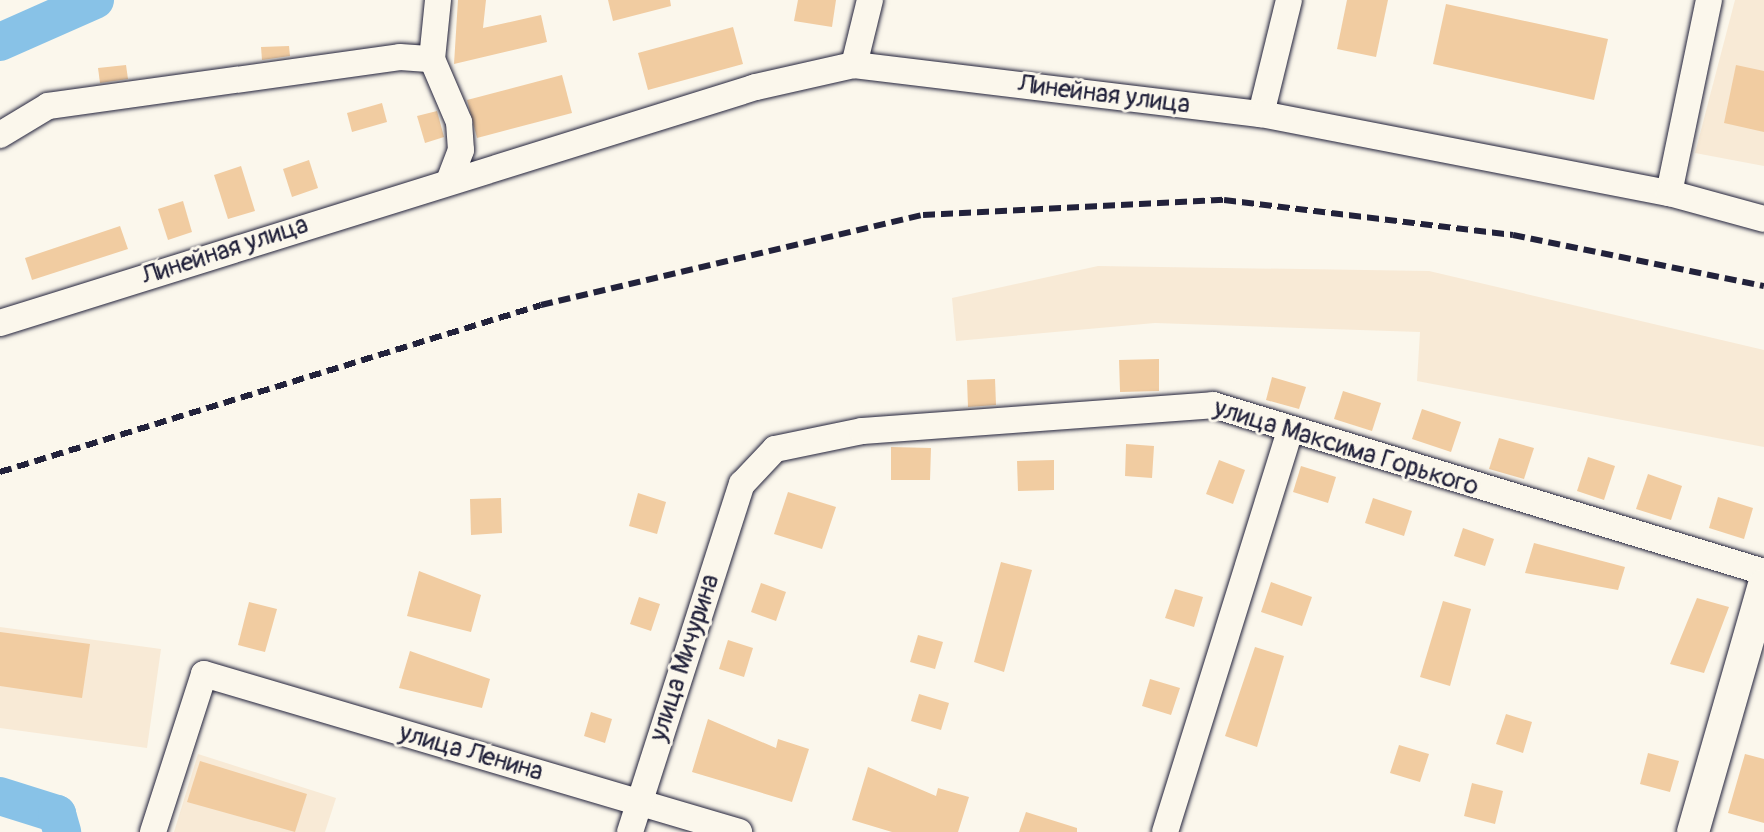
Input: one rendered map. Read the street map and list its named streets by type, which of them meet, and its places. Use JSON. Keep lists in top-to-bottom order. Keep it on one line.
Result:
{"streets":{"street":["Линейная улица","улица Максима Горького","улица Мичурина","улица Ленина"]},"crossings":[["улица Максима Горького","улица Мичурина"],["улица Мичурина","улица Ленина"]]}
